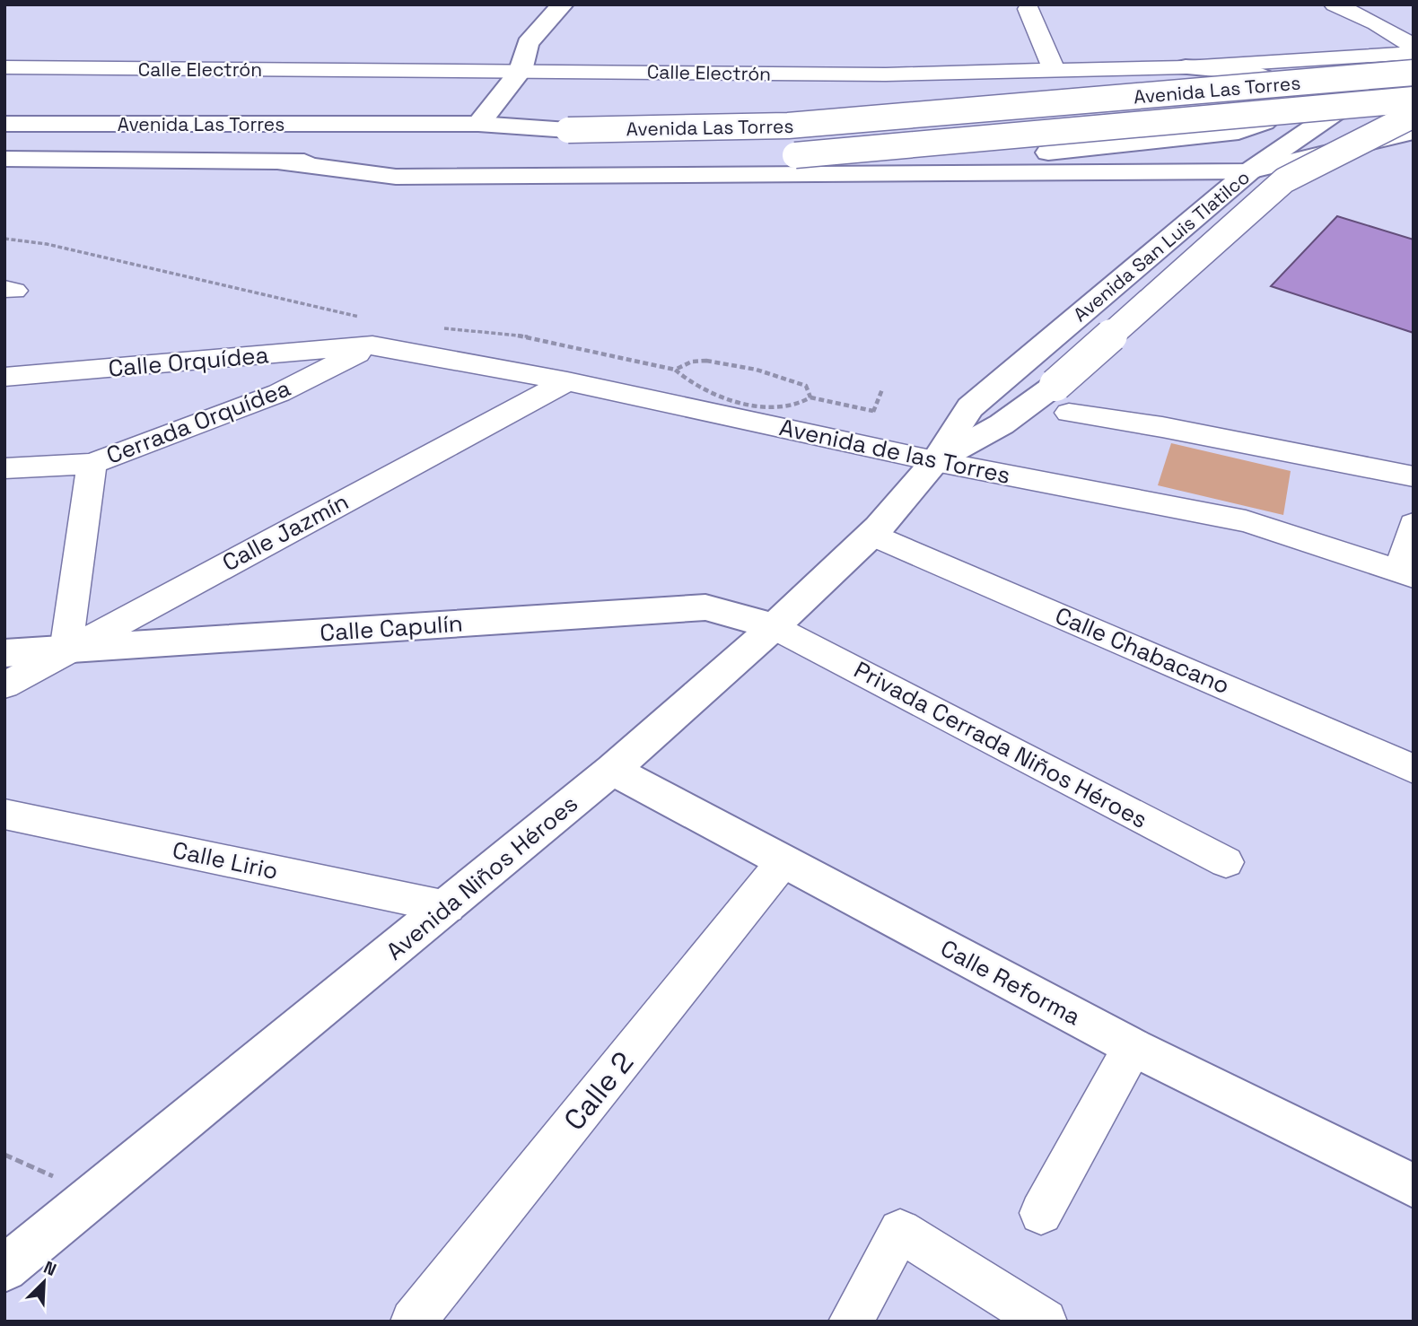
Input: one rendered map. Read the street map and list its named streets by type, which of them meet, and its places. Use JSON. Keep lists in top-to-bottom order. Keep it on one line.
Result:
{"streets":{"main road":["Avenida Las Torres","Avenida San Luis Tlatilco","Calle Capulín","Avenida Niños Héroes","Calle Reforma"],"street":["Calle Electrón","Calle Orquídea","Cerrada Orquídea","Avenida de las Torres","Calle Jazmín","Calle Chabacano","Privada Cerrada Niños Héroes","Calle Lirio","Calle 2"]},"crossings":[["Avenida San Luis Tlatilco","Avenida de las Torres"],["Avenida San Luis Tlatilco","Avenida Niños Héroes"],["Calle Orquídea","Cerrada Orquídea"],["Calle Orquídea","Avenida de las Torres"],["Cerrada Orquídea","Avenida de las Torres"],["Cerrada Orquídea","Calle Jazmín"],["Cerrada Orquídea","Calle Capulín"],["Avenida de las Torres","Calle Jazmín"],["Avenida de las Torres","Avenida Niños Héroes"],["Calle Jazmín","Calle Capulín"],["Calle Capulín","Privada Cerrada Niños Héroes"],["Calle Capulín","Avenida Niños Héroes"],["Calle Chabacano","Avenida Niños Héroes"],["Privada Cerrada Niños Héroes","Avenida Niños Héroes"],["Calle Lirio","Avenida Niños Héroes"],["Avenida Niños Héroes","Calle Reforma"],["Calle Reforma","Calle 2"]],"north":"top right"}
